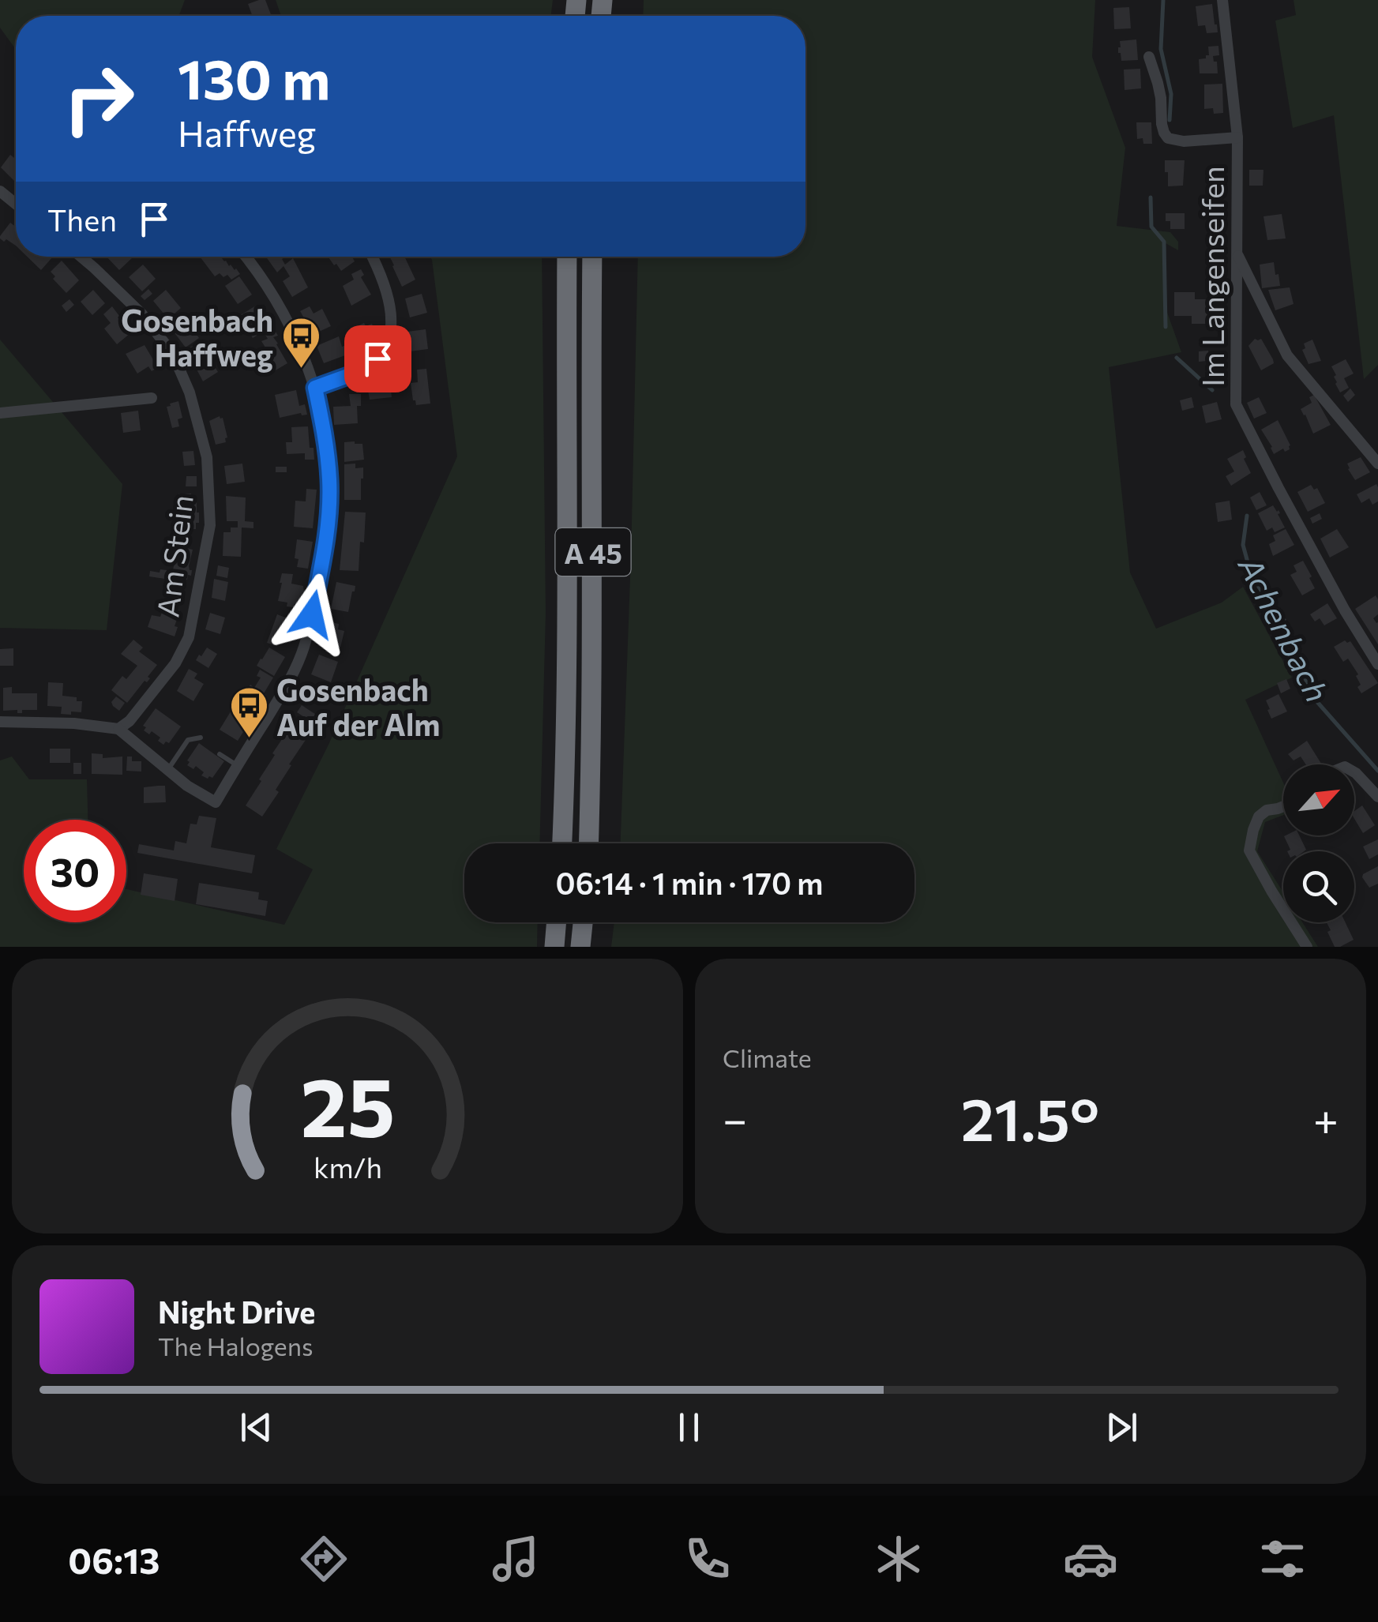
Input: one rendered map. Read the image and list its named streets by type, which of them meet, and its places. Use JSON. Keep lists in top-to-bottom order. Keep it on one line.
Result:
{"streets":{"highway":["A 45"],"street":["Im Langenseifen","Am Stein"]},"water":["Achenbach"],"places":{"bus stop":["Gosenbach Haffweg","Gosenbach Auf der Alm"]},"north":"top right","page":{"turn":["130 m","Haffweg"],"then":"Then","limit":"30","trip":"06:14 · 1 min · 170 m","tile":"Climate","heat":["−","21.5°","+"],"song":["Night Drive","The Halogens"],"tabs":"06:13","gauge":["25","km/h"]}}
